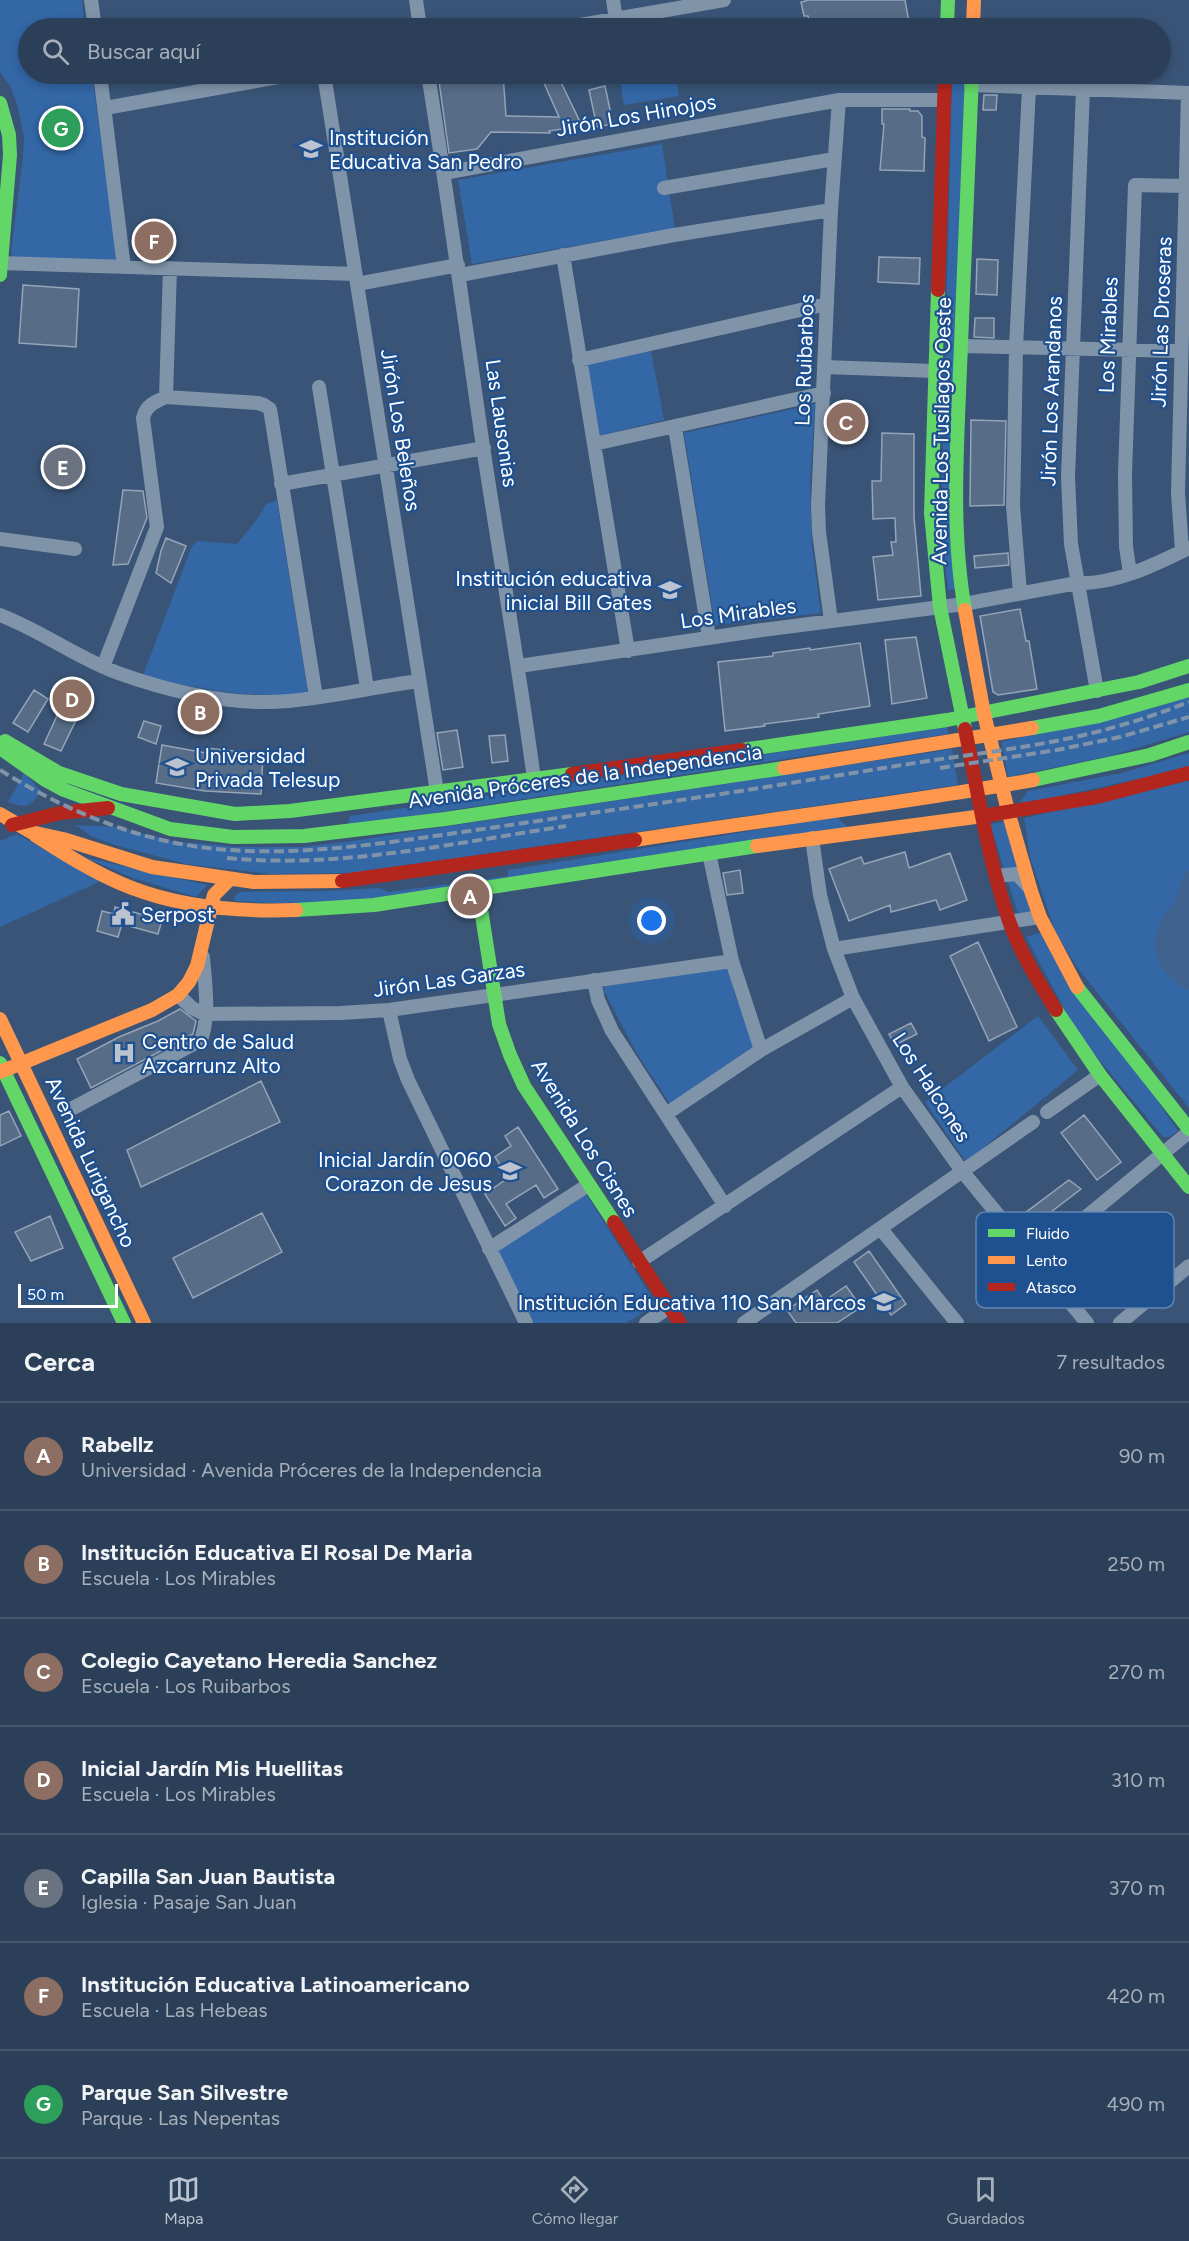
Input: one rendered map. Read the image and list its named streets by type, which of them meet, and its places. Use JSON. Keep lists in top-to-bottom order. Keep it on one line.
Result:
{"streets":{"main road":["Avenida Los Tusilagos Oeste","Avenida Próceres de la Independencia","Avenida Los Cisnes","Avenida Lurigancho"],"street":["Jirón Los Hinojos","Jirón Las Droseras","Los Mirables","Los Ruibarbos","Jirón Los Arandanos","Las Lausonias","Jirón Los Beleños","Jirón Las Garzas","Los Halcones"]},"crossings":[["Jirón Los Hinojos","Los Ruibarbos"],["Jirón Los Hinojos","Las Lausonias"],["Jirón Los Hinojos","Avenida Los Tusilagos Oeste"],["Jirón Las Droseras","Los Mirables"],["Los Mirables","Los Ruibarbos"],["Los Mirables","Jirón Los Arandanos"],["Los Mirables","Las Lausonias"],["Los Mirables","Avenida Los Tusilagos Oeste"],["Jirón Los Arandanos","Avenida Próceres de la Independencia"],["Las Lausonias","Avenida Próceres de la Independencia"],["Jirón Los Beleños","Avenida Próceres de la Independencia"],["Avenida Los Tusilagos Oeste","Avenida Próceres de la Independencia"],["Jirón Las Garzas","Avenida Los Cisnes"]],"places":{"school or university":["Institución Educativa San Pedro","Institución educativa inicial Bill Gates","Universidad Privada Telesup","Inicial Jardín 0060 Corazon de Jesus","Institución Educativa 110 San Marcos"],"public building":["Serpost"],"hospital":["Centro de Salud Azcarrunz Alto"]},"legend":["Fluido","Lento","Atasco"],"scale_bar":"50 m","page":{"search":"Buscar aquí","pins":["G","F","C","E","D","B","A"],"scale":"50 m","heading":["Cerca","7 resultados"],"list":[{"mark":"A","name":"Rabellz","note":"Universidad · Avenida Próceres de la Independencia","value":"90 m"},{"mark":"B","name":"Institución Educativa El Rosal De Maria","note":"Escuela · Los Mirables","value":"250 m"},{"mark":"C","name":"Colegio Cayetano Heredia Sanchez","note":"Escuela · Los Ruibarbos","value":"270 m"},{"mark":"D","name":"Inicial Jardín Mis Huellitas","note":"Escuela · Los Mirables","value":"310 m"},{"mark":"E","name":"Capilla San Juan Bautista","note":"Iglesia · Pasaje San Juan","value":"370 m"},{"mark":"F","name":"Institución Educativa Latinoamericano","note":"Escuela · Las Hebeas","value":"420 m"},{"mark":"G","name":"Parque San Silvestre","note":"Parque · Las Nepentas","value":"490 m"}],"nav":["Mapa","Cómo llegar","Guardados"]}}
